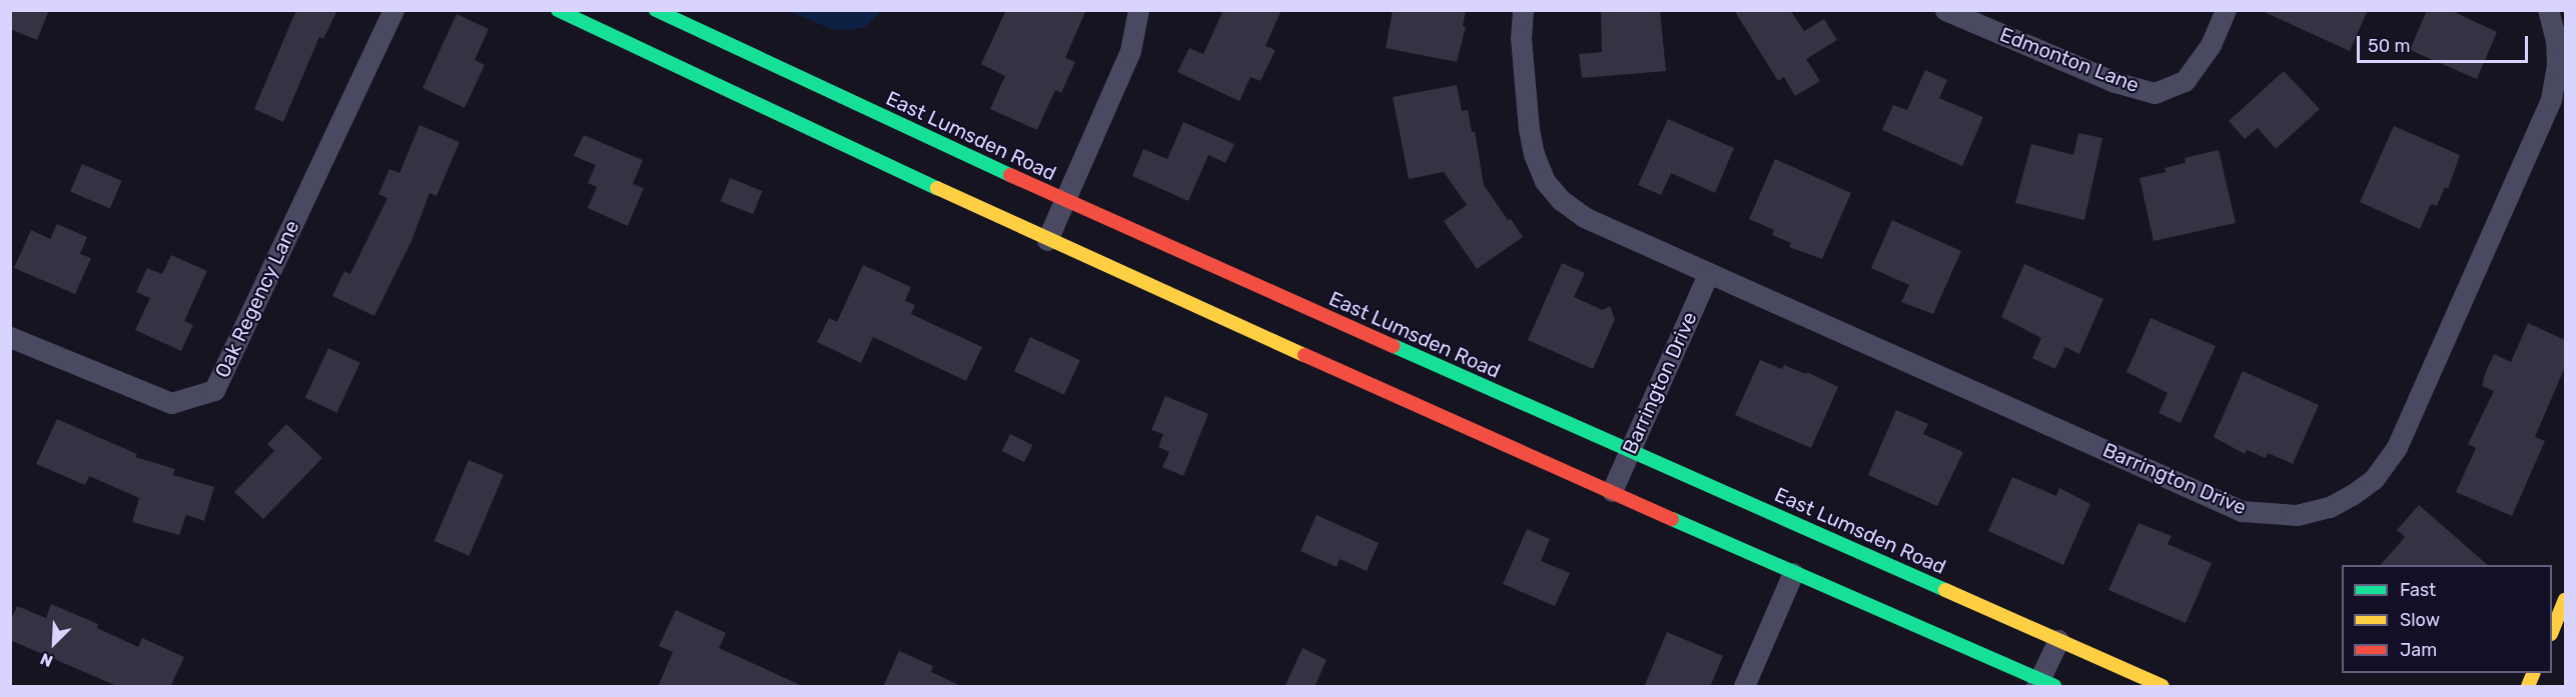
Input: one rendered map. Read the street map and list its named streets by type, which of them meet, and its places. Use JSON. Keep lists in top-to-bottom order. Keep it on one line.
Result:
{"streets":{"main road":["East Lumsden Road"],"street":["Edmonton Lane","Oak Regency Lane","Barrington Drive"]},"crossings":[["East Lumsden Road","Barrington Drive"]],"legend":["Fast","Slow","Jam"],"scale_bar":"50 m","north":"bottom left"}
